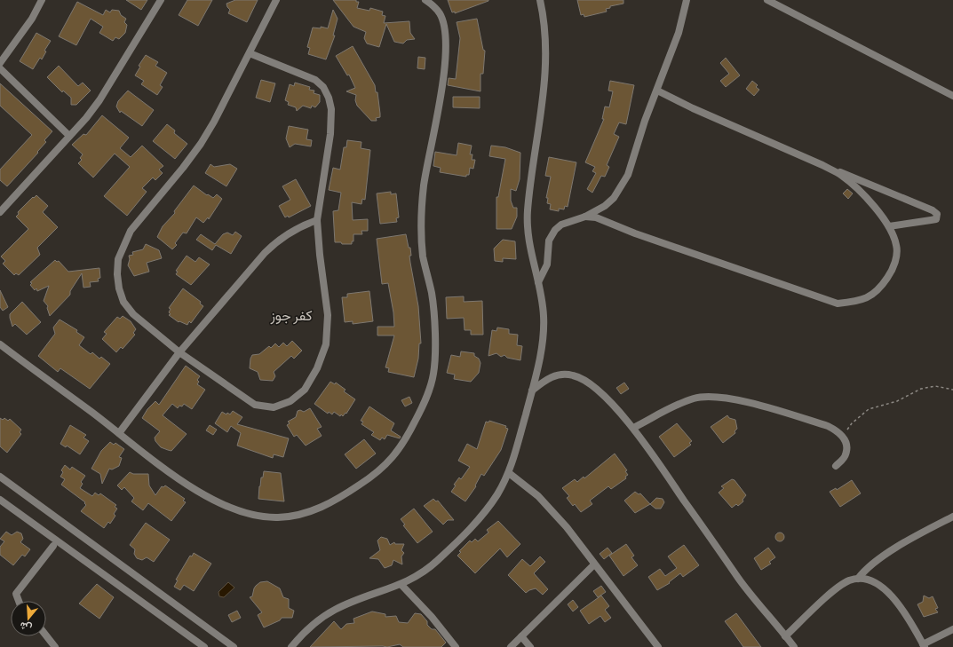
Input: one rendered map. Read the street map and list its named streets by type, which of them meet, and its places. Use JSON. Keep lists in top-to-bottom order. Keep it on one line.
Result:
{"districts":["كفر جوز"],"north":"bottom"}
